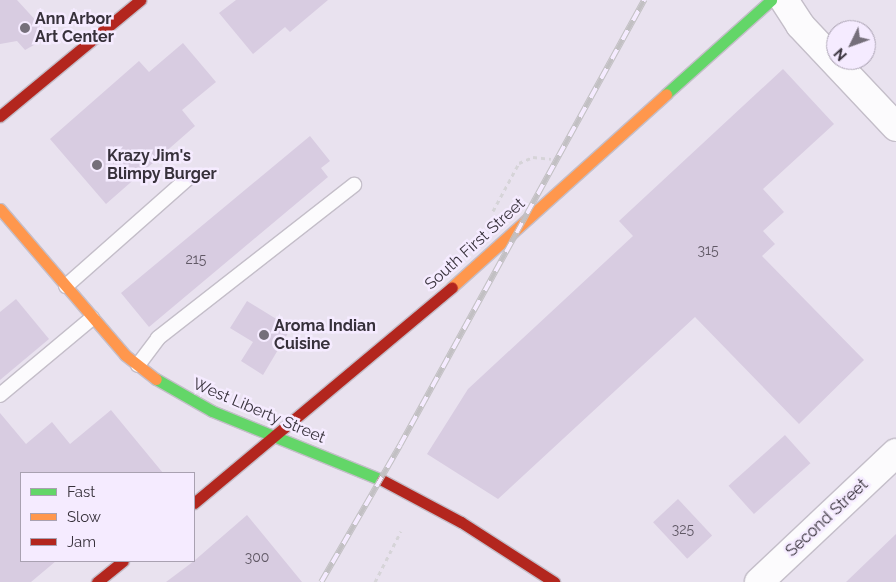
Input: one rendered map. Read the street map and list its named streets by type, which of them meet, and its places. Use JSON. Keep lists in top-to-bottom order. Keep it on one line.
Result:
{"streets":{"street":["South First Street","West Liberty Street","Second Street"]},"crossings":[["South First Street","West Liberty Street"]],"places":["Ann Arbor Art Center","Krazy Jim's Blimpy Burger","Aroma Indian Cuisine"],"house_numbers":["315","215","325","300"],"legend":["Fast","Slow","Jam"],"north":"bottom left"}
